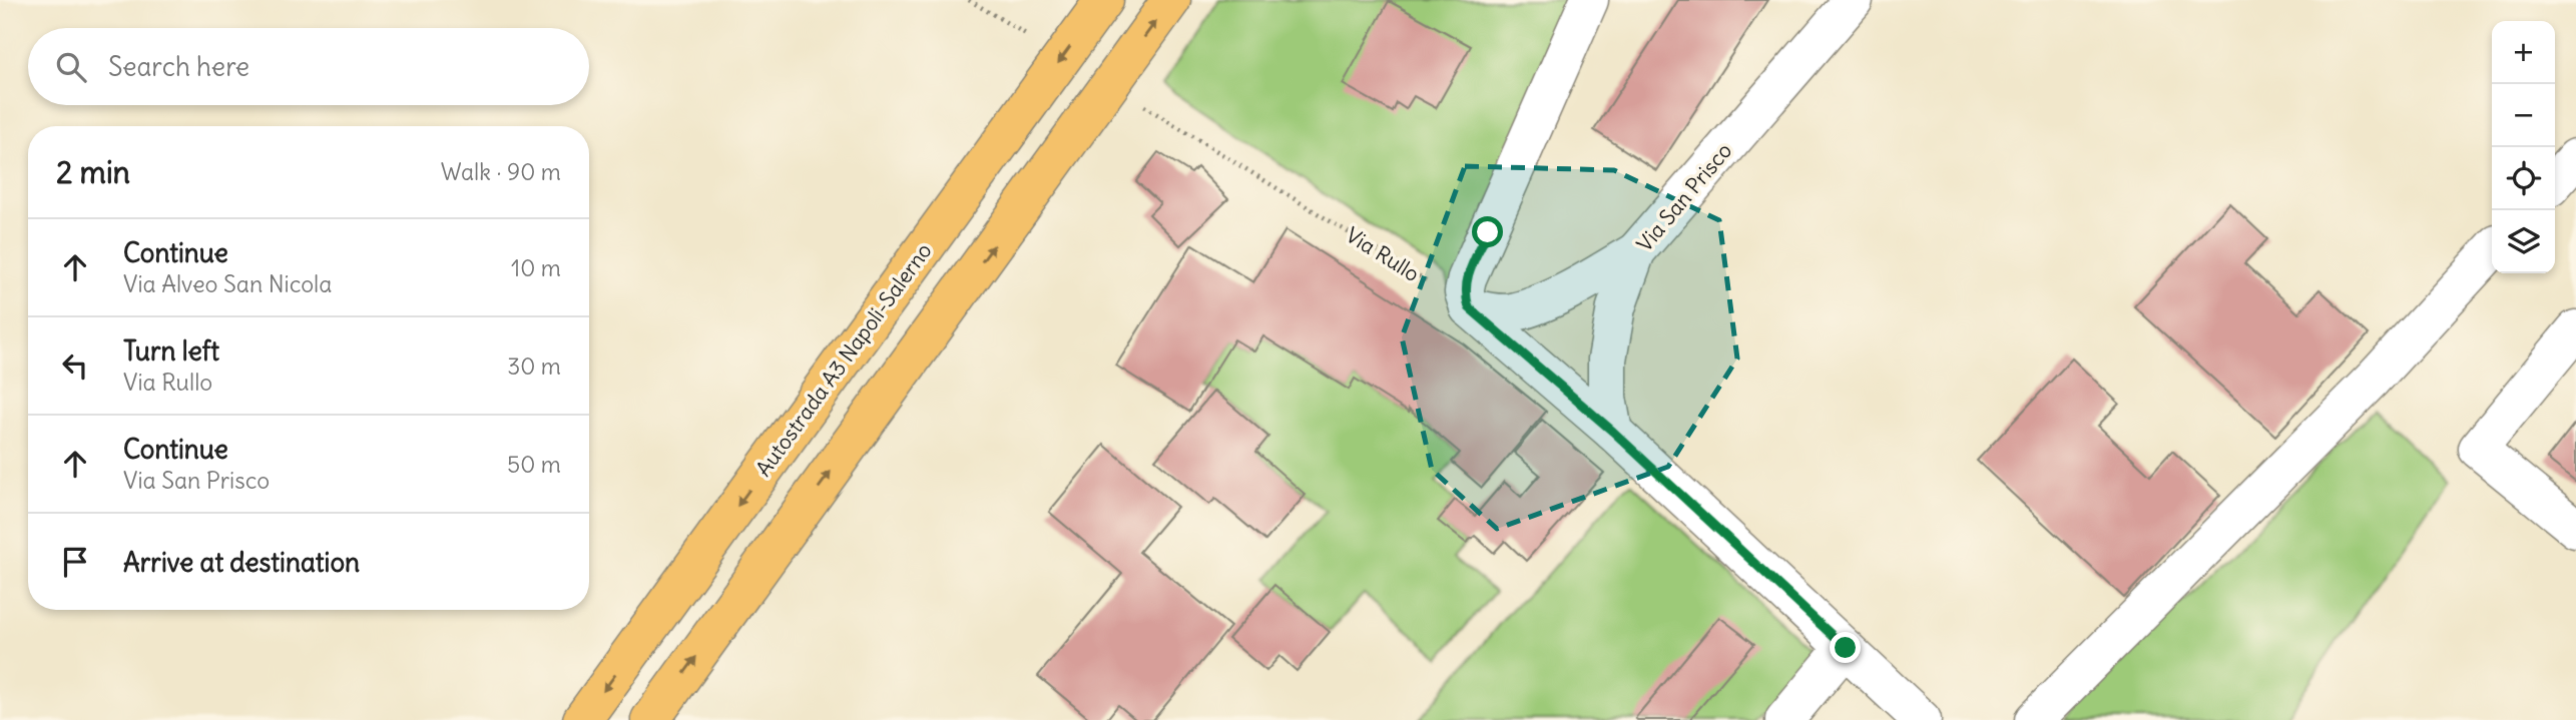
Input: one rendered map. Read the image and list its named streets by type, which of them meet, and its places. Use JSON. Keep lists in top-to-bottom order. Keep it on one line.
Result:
{"streets":{"highway":["Autostrada A3 Napoli-Salerno"],"street":["Via San Prisco"],"path":["Via Rullo"]},"page":{"map_buttons":["+","−"],"search":"Search here","heading":["2 min","Walk · 90 m"],"list":[["Continue","Via Alveo San Nicola","10 m"],["Turn left","Via Rullo","30 m"],["Continue","Via San Prisco","50 m"],"Arrive at destination"]}}
